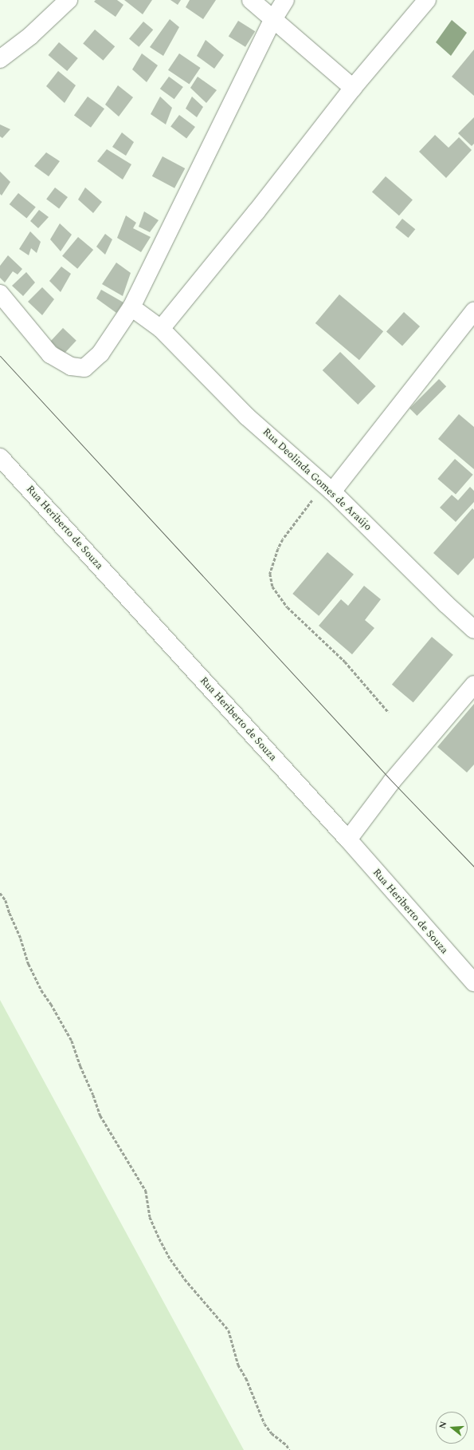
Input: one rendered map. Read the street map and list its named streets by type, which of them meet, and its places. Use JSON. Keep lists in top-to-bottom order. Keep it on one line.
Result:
{"streets":{"street":["Rua Deolinda Gomes de Araújo","Rua Heriberto de Souza"]},"north":"left"}
